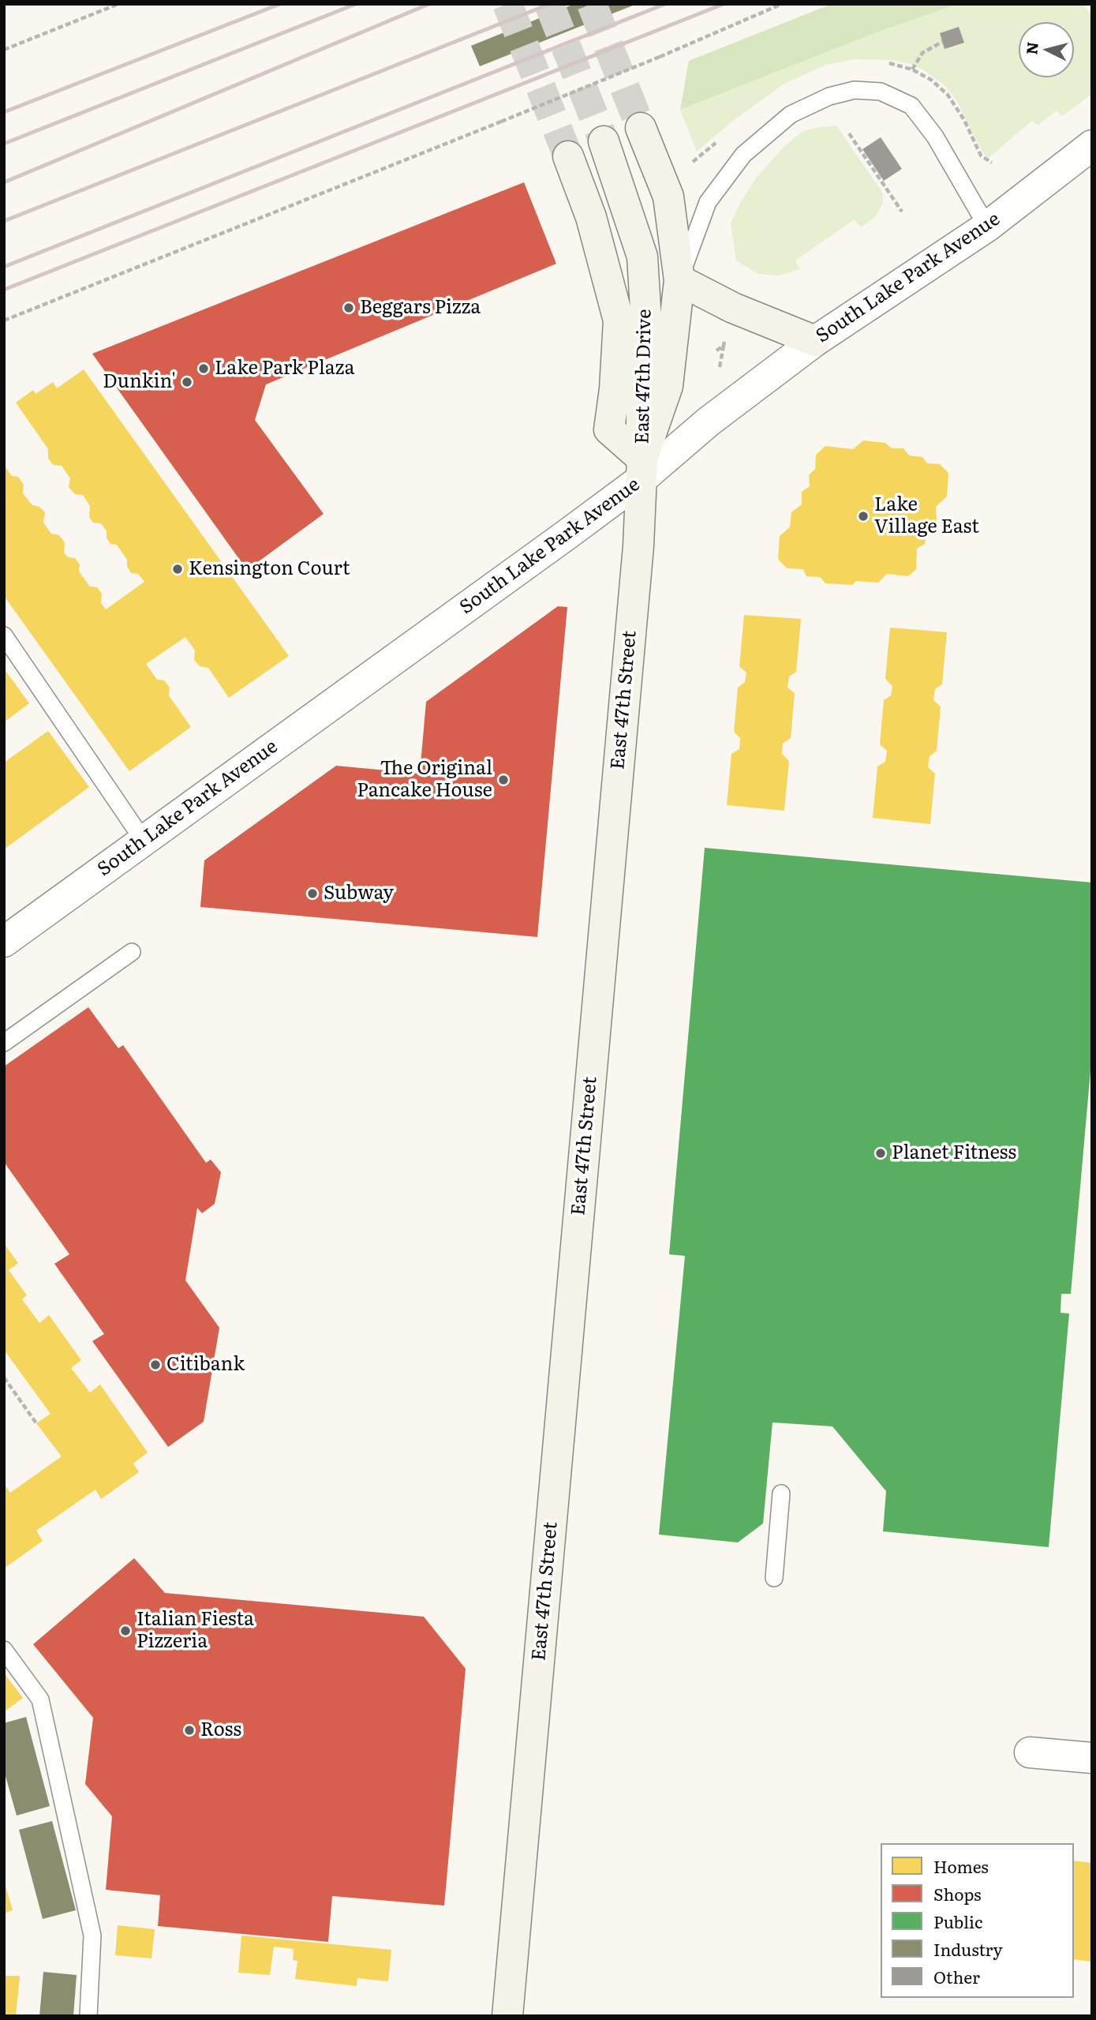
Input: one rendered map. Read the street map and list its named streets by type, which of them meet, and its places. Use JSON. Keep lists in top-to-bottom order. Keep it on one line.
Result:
{"streets":{"main road":["East 47th Drive","East 47th Street"],"street":["South Lake Park Avenue"]},"crossings":[["South Lake Park Avenue","East 47th Drive"],["South Lake Park Avenue","East 47th Street"],["East 47th Drive","East 47th Street"]],"places":["Beggars Pizza","Lake Park Plaza","Dunkin'","Lake Village East","Kensington Court","The Original Pancake House","Subway","Planet Fitness","Citibank","Italian Fiesta Pizzeria","Ross"],"legend":["Homes","Shops","Public","Industry","Other"],"north":"left"}
